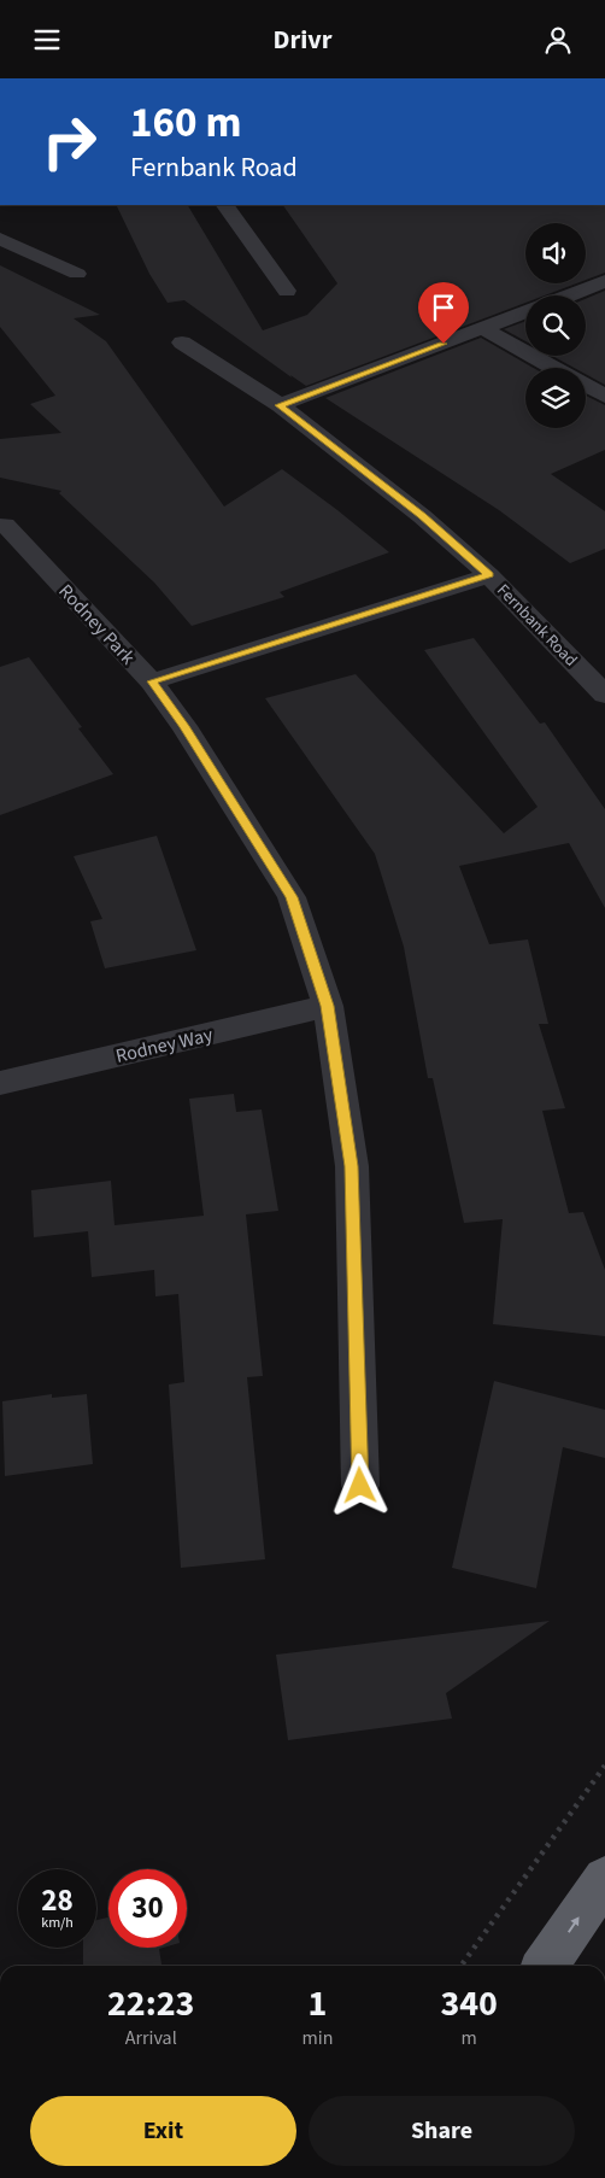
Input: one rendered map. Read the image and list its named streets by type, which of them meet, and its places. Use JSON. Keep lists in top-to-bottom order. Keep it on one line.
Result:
{"streets":{"street":["Rodney Park","Fernbank Road","Rodney Way"]},"crossings":[["Rodney Park","Fernbank Road"],["Rodney Park","Rodney Way"]],"page":{"header":"Drivr","turn":["160 m","Fernbank Road"],"speed":"28 km/h","limit":"30","eta":["22:23","Arrival","1","min","340","m"],"buttons":["Exit","Share"]}}
